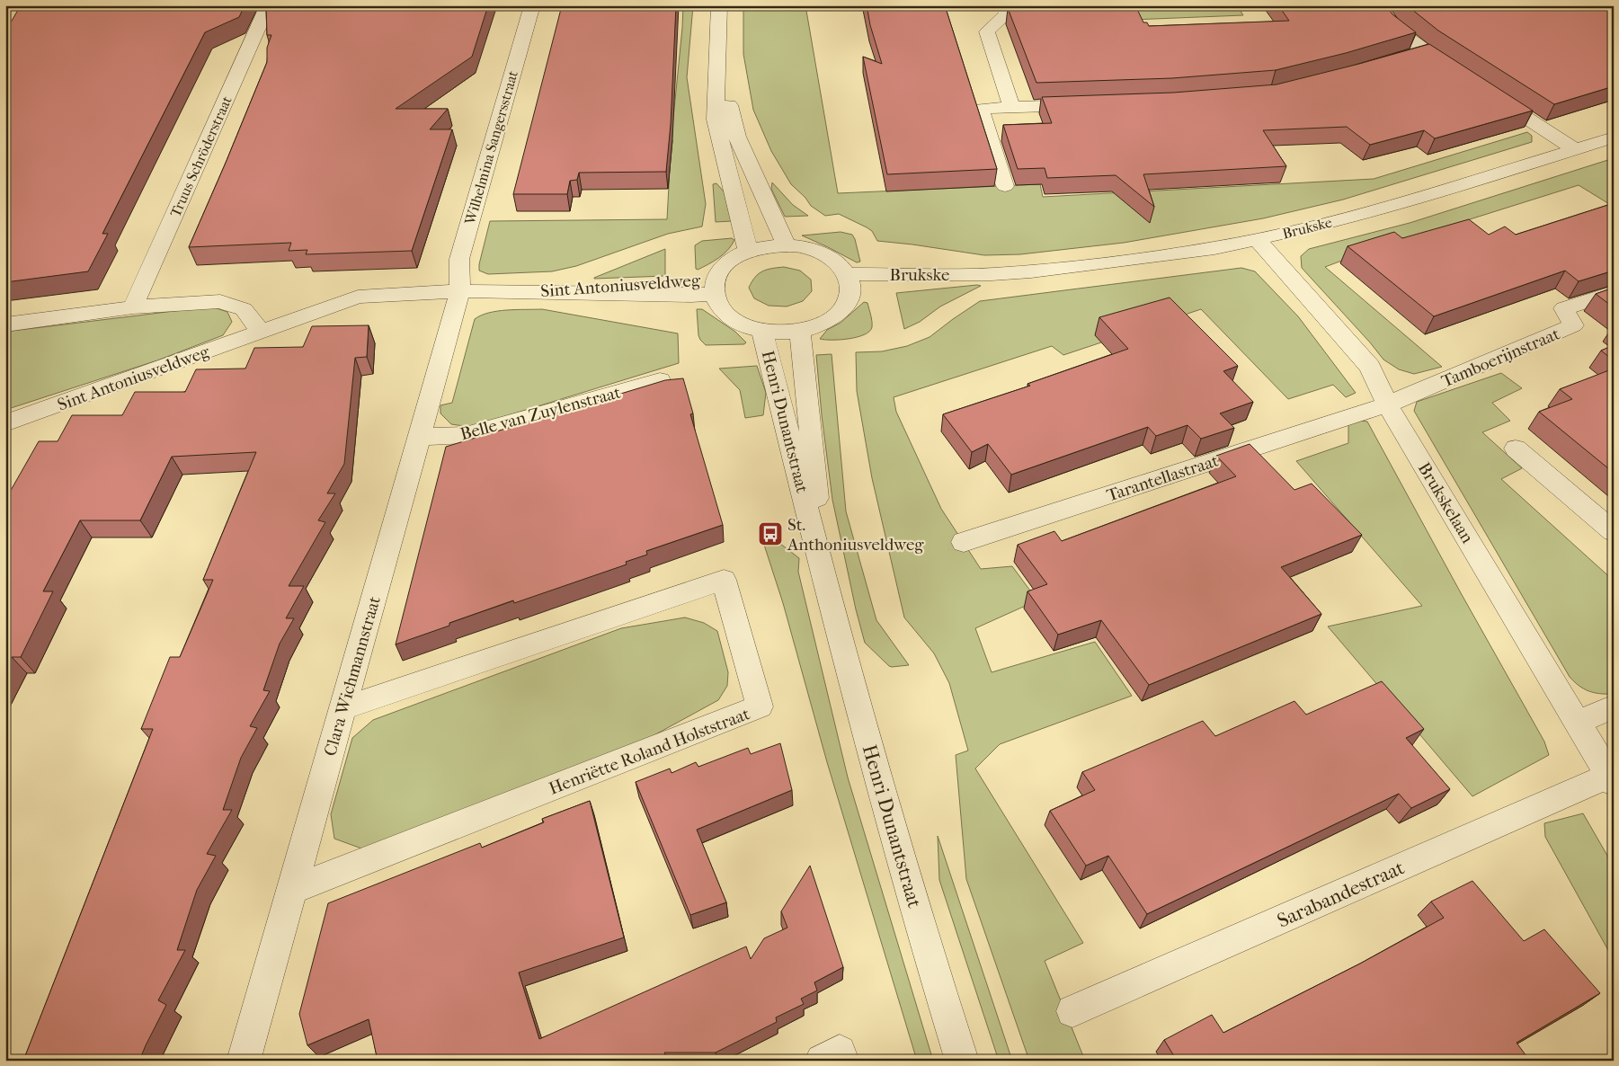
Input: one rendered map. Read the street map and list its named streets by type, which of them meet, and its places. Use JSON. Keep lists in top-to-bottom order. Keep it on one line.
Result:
{"streets":{"street":["Wilhelmina Sangersstraat","Truus Schröderstraat","Brukske","Sint Antoniusveldweg","Tamboerijnstraat","Belle van Zuylenstraat","Henri Dunantstraat","Tarantellastraat","Brukskelaan","Clara Wichmannstraat","Henriëtte Roland Holststraat","Sarabandestraat"]},"crossings":[["Wilhelmina Sangersstraat","Sint Antoniusveldweg"],["Wilhelmina Sangersstraat","Clara Wichmannstraat"],["Brukske","Sint Antoniusveldweg"],["Brukske","Henri Dunantstraat"],["Brukske","Brukskelaan"],["Sint Antoniusveldweg","Henri Dunantstraat"],["Sint Antoniusveldweg","Clara Wichmannstraat"],["Tamboerijnstraat","Tarantellastraat"],["Tamboerijnstraat","Brukskelaan"],["Belle van Zuylenstraat","Clara Wichmannstraat"],["Tarantellastraat","Brukskelaan"],["Brukskelaan","Sarabandestraat"],["Clara Wichmannstraat","Henriëtte Roland Holststraat"]],"places":{"bus stop":["St. Anthoniusveldweg"]}}
